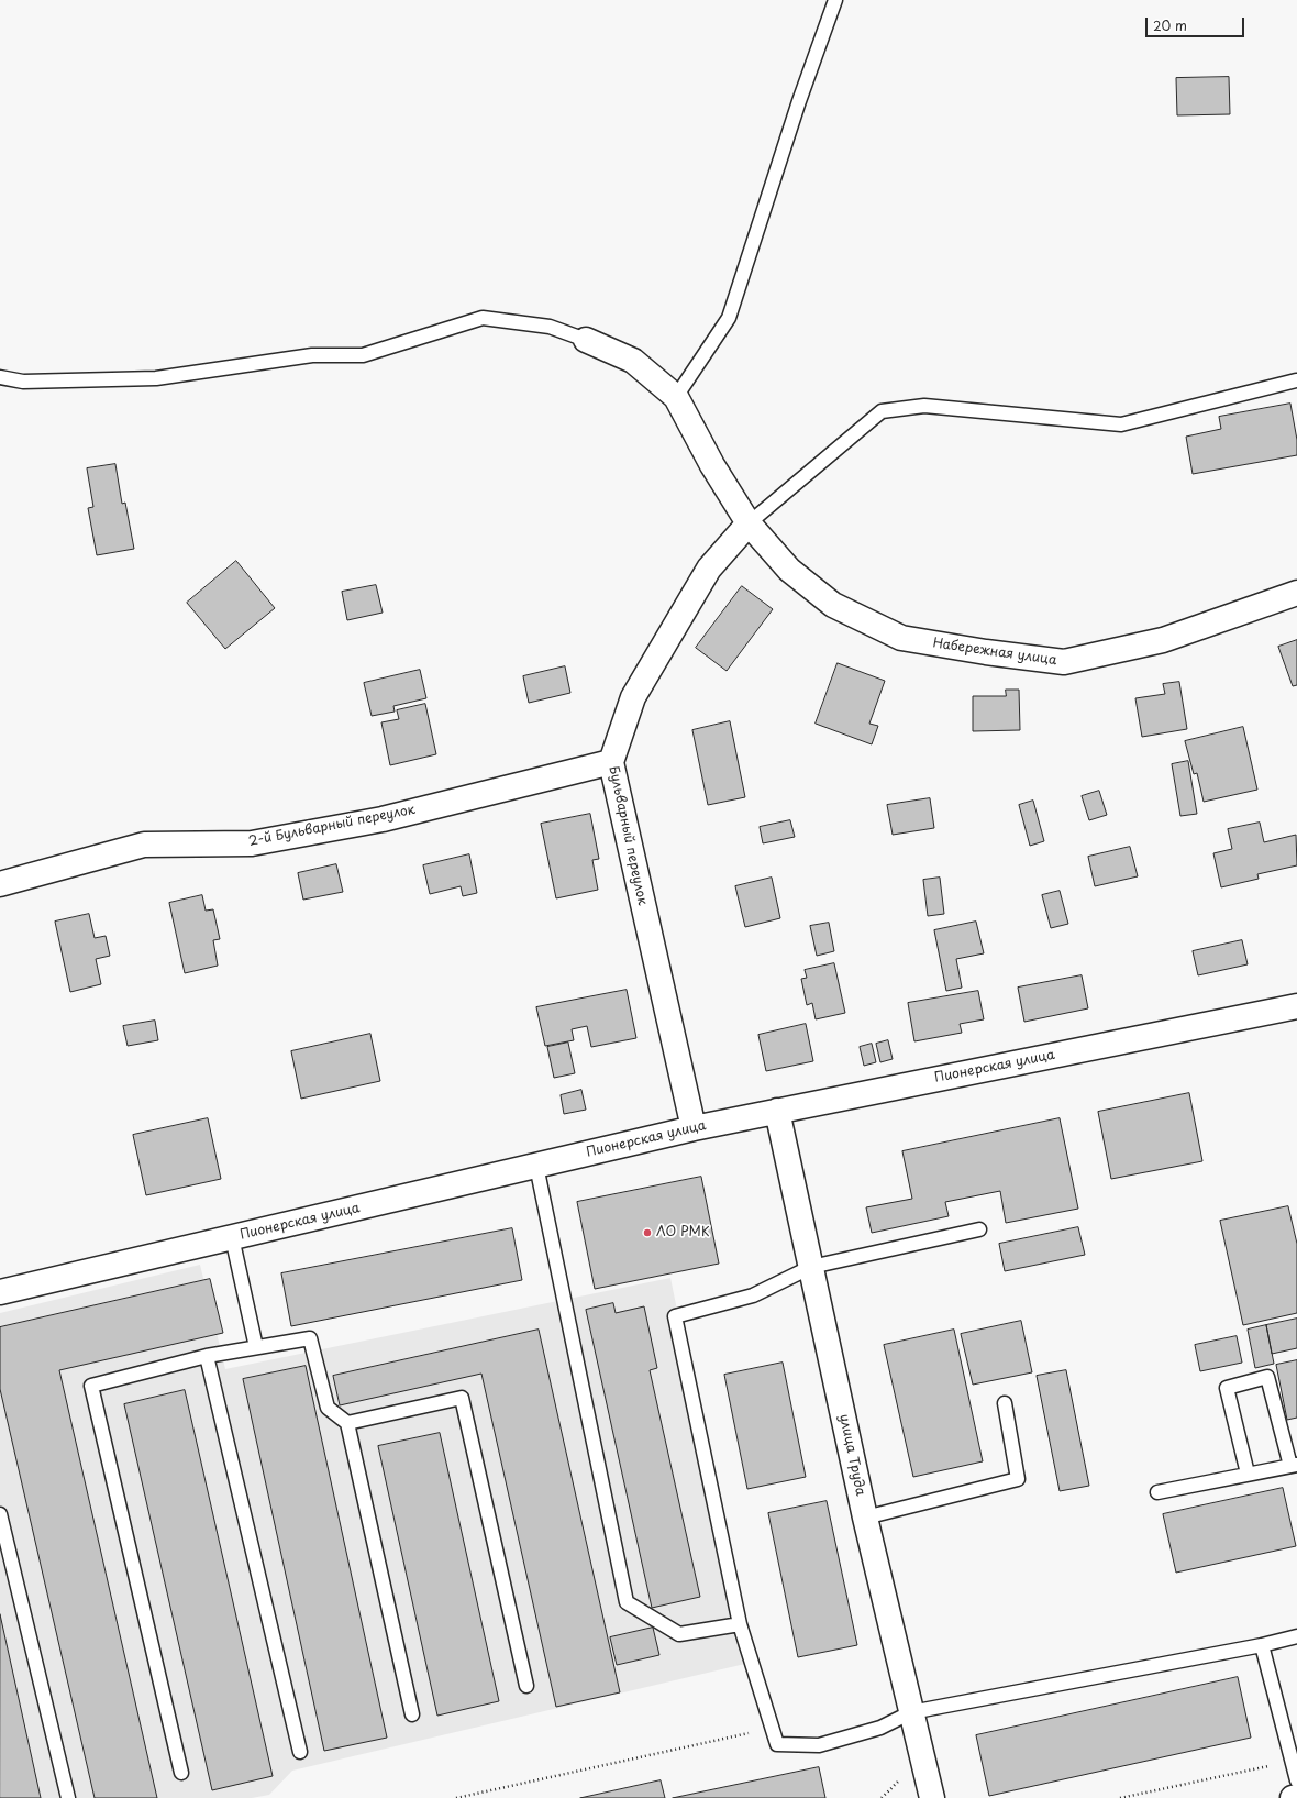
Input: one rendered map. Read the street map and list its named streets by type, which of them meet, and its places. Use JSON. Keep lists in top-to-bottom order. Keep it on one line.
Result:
{"streets":{"street":["Набережная улица","2-й Бульварный переулок","Бульварный переулок","Пионерская улица","улица Труда"]},"crossings":[["Набережная улица","Бульварный переулок"],["2-й Бульварный переулок","Бульварный переулок"],["Бульварный переулок","Пионерская улица"],["Пионерская улица","улица Труда"]],"places":["ЛО РМК"],"scale_bar":"20 m"}
